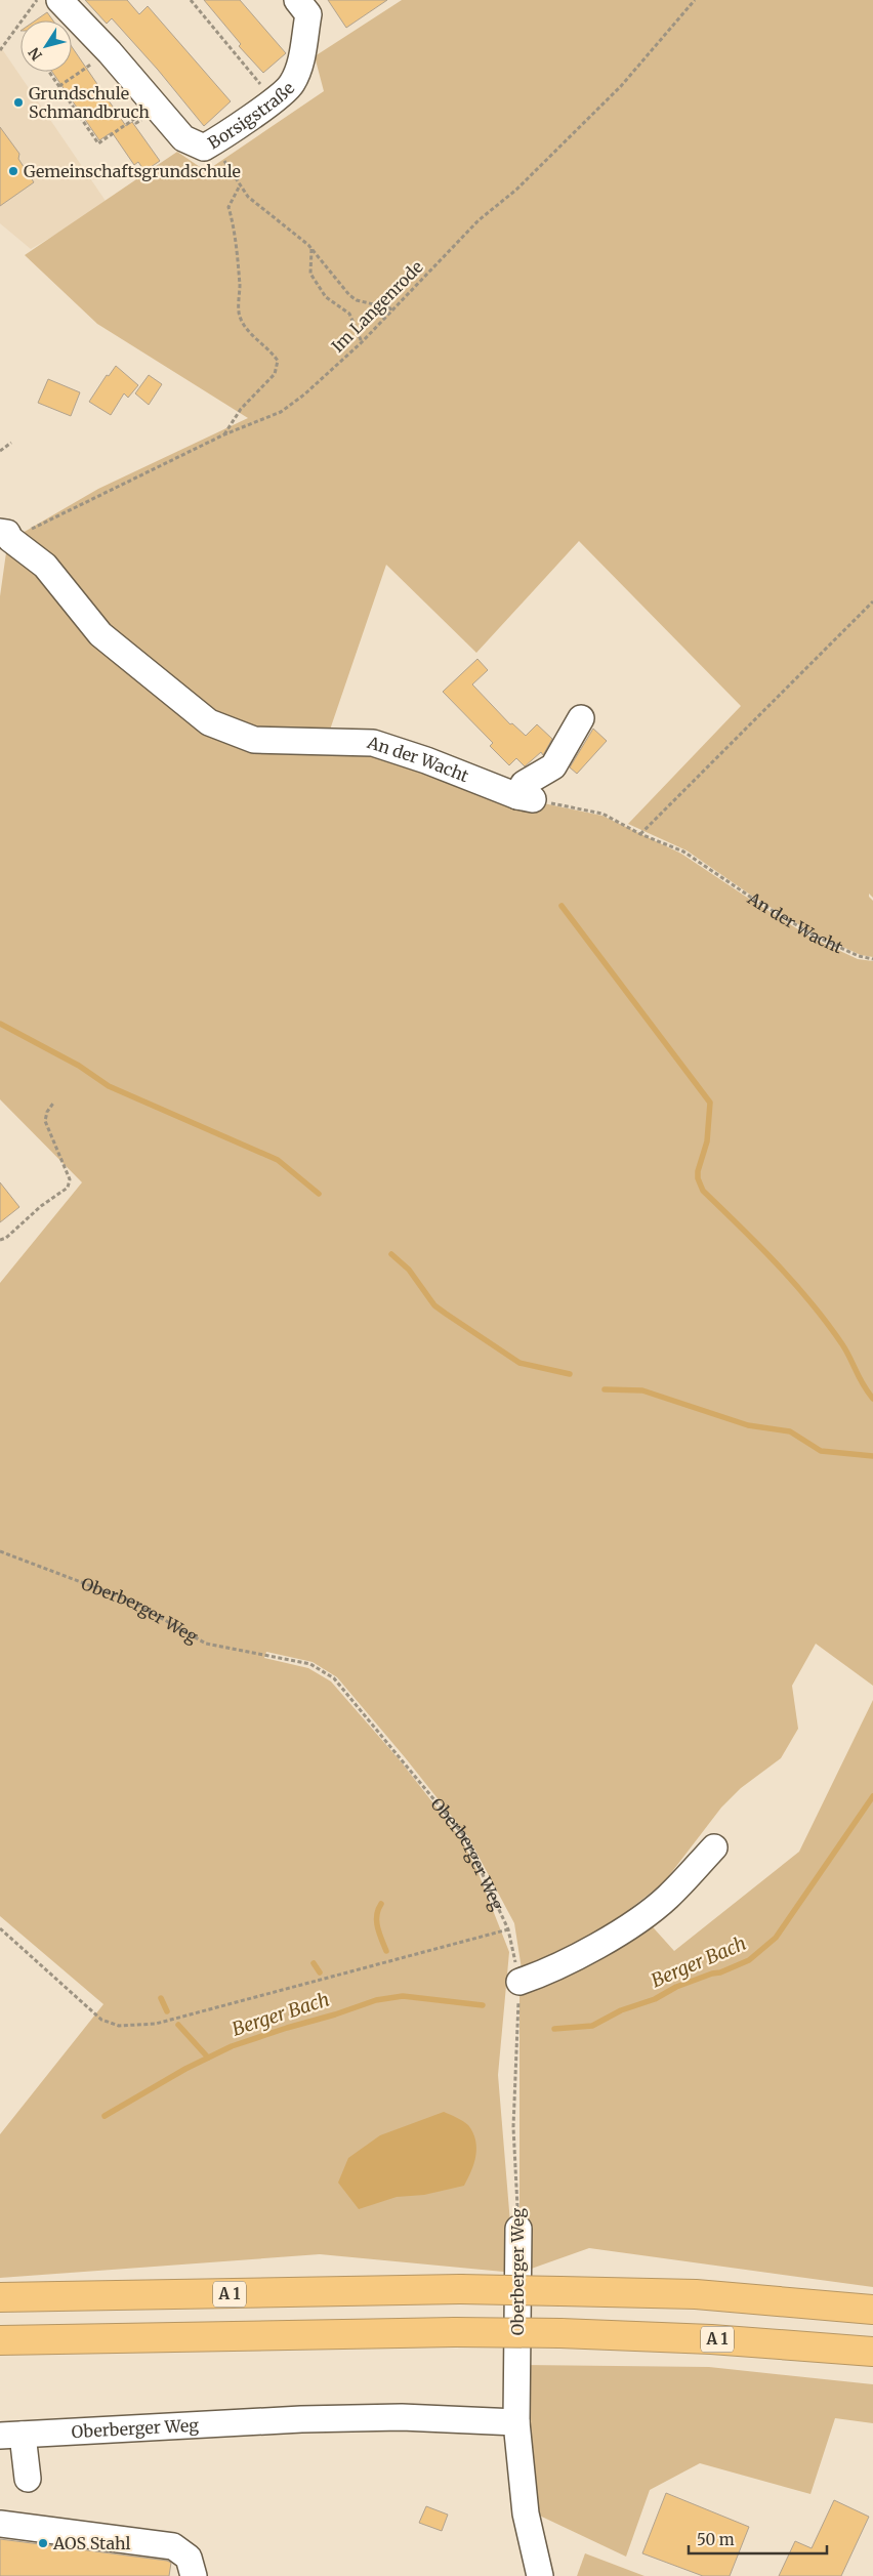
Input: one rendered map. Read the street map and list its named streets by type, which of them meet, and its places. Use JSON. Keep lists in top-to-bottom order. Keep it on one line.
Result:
{"streets":{"highway":["A 1"],"street":["Borsigstraße","An der Wacht","Oberberger Weg"],"path":["Im Langenrode"]},"crossings":[["Im Langenrode","An der Wacht"]],"water":["Berger Bach"],"places":["Grundschule Schmandbruch","Gemeinschaftsgrundschule","AOS Stahl"],"scale_bar":"50 m","north":"bottom left"}
